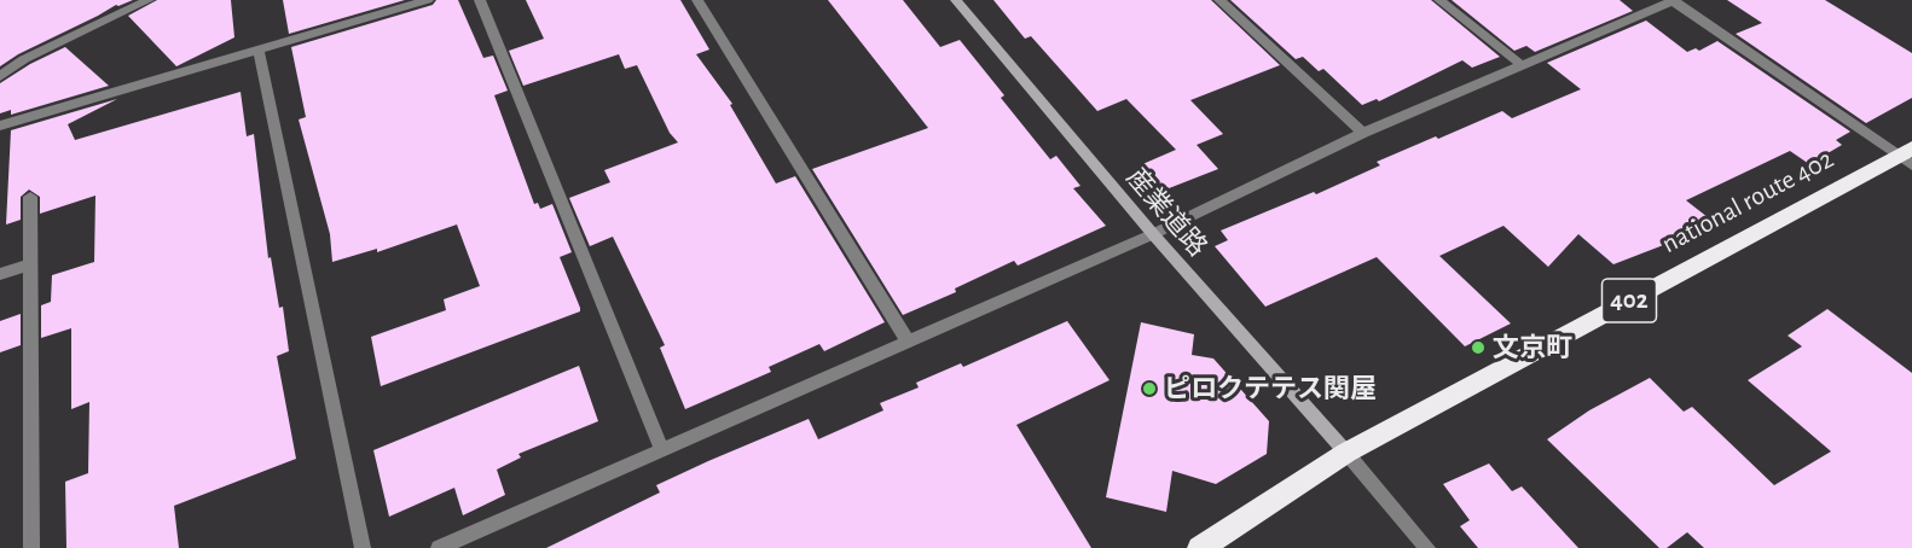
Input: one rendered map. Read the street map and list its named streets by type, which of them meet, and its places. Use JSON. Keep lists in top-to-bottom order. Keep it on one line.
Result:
{"streets":{"highway":["national route 402","402"],"street":["産業道路"]},"crossings":[["national route 402","産業道路"]],"places":["文京町","ピロクテテス関屋"]}
